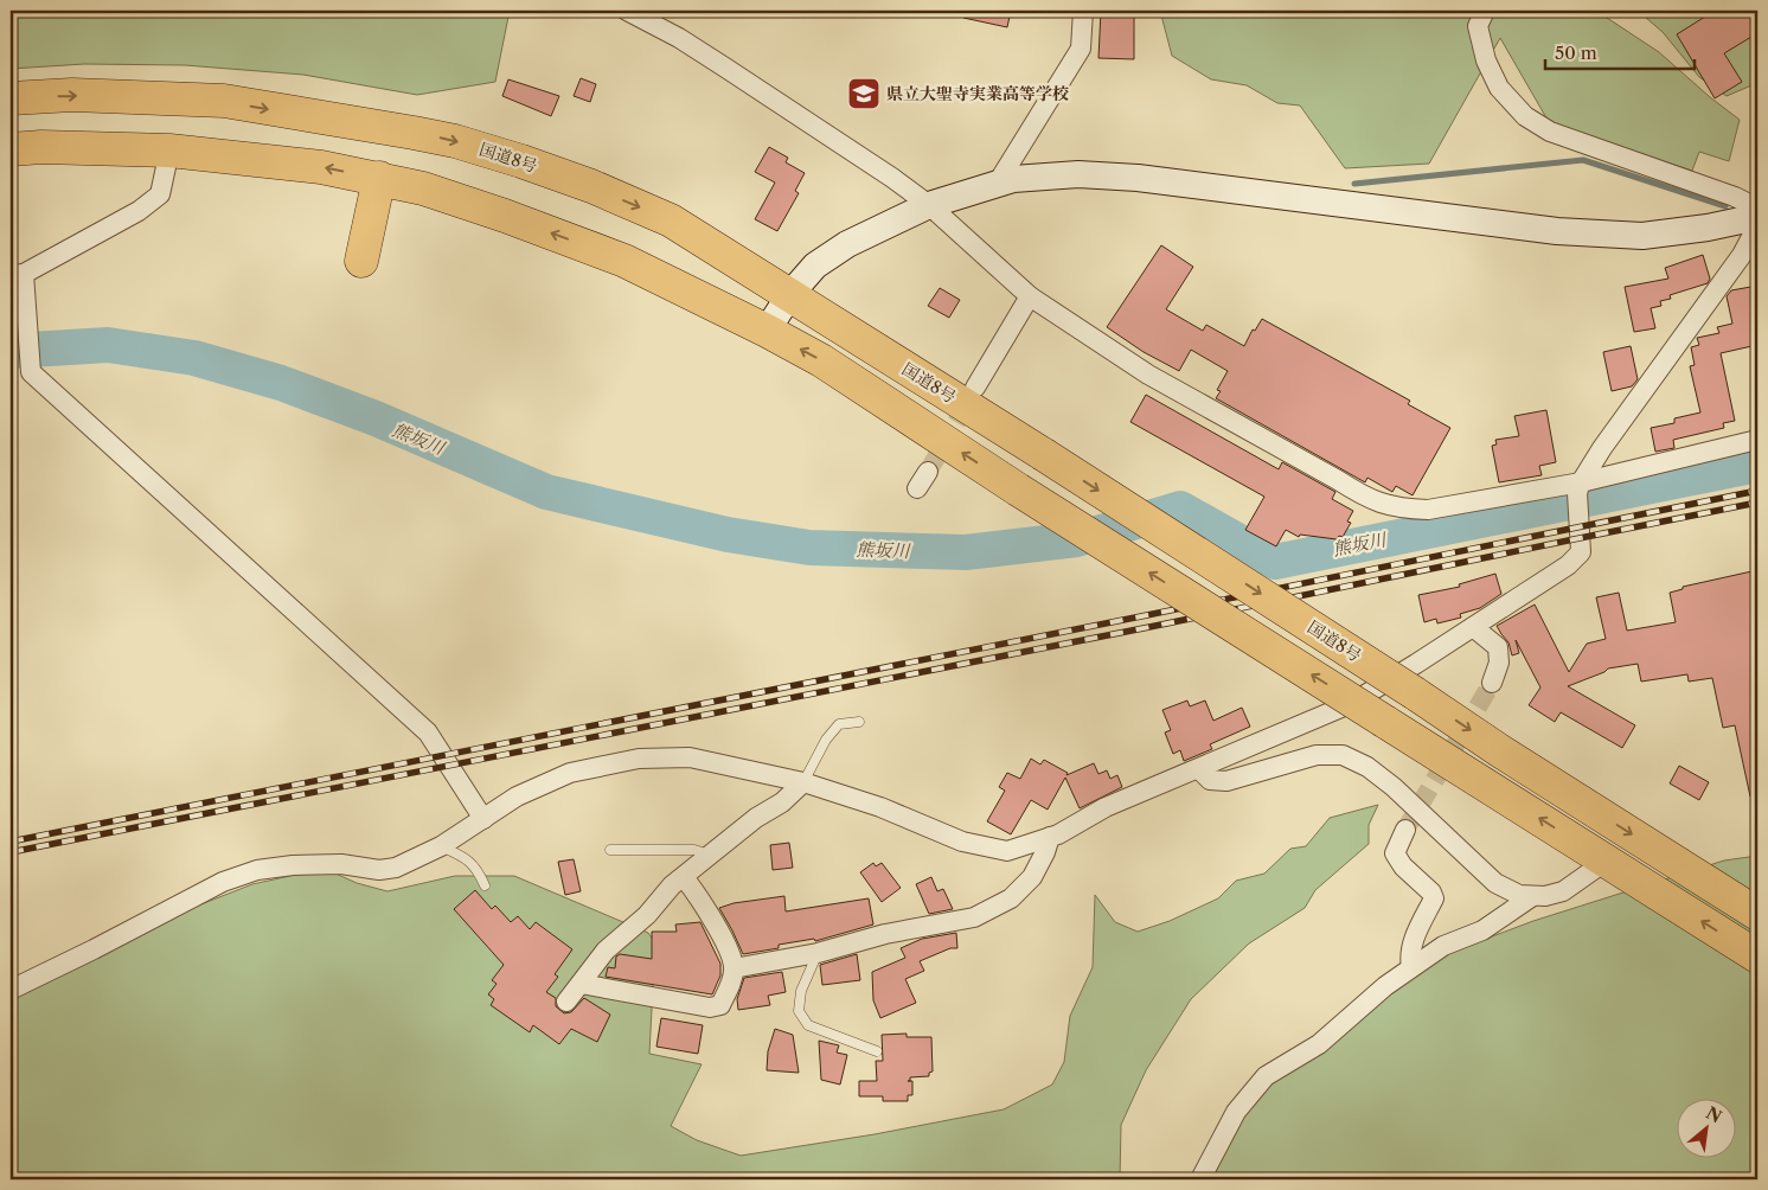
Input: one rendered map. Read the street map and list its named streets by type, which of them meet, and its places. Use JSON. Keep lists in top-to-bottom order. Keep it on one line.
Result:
{"streets":{"highway":["国道8号"]},"water":["熊坂川"],"places":{"school or university":["県立大聖寺実業高等学校"]},"scale_bar":"50 m","north":"top right"}
